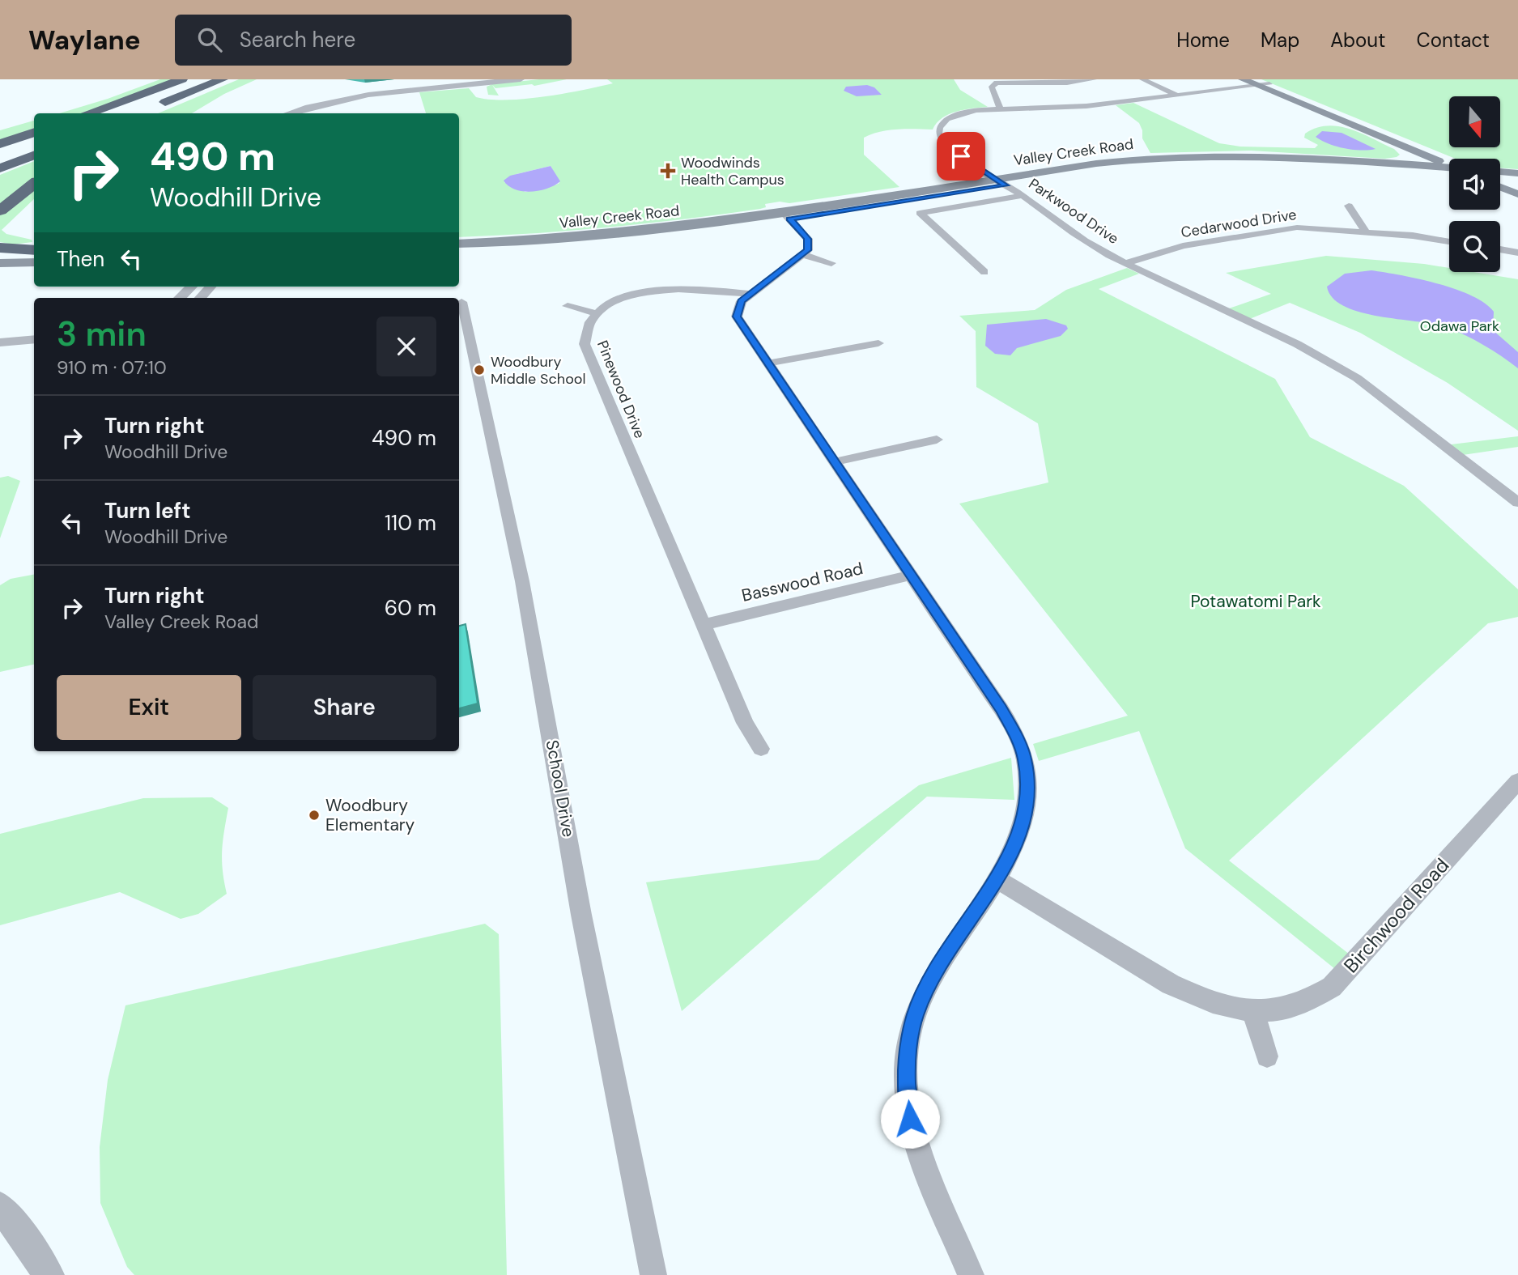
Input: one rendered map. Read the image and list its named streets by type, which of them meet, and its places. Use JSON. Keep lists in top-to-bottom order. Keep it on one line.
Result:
{"streets":{"main road":["Valley Creek Road"],"street":["Parkwood Drive","Cedarwood Drive","Pinewood Drive","Basswood Road","School Drive","Birchwood Road"]},"crossings":[["Valley Creek Road","Parkwood Drive"],["Parkwood Drive","Cedarwood Drive"],["Pinewood Drive","Basswood Road"]],"parks":["Odawa Park","Potawatomi Park"],"places":{"health":["Woodwinds Health Campus"],"other":["Woodbury Middle School","Woodbury Elementary"]},"north":"bottom","page":{"header":"Waylane","search":"Search here","nav":["Home","Map","About","Contact"],"turn":["490 m","Woodhill Drive"],"then":"Then","heading":["3 min","910 m · 07:10"],"list":[{"name":"Turn right","note":"Woodhill Drive","value":"490 m"},{"name":"Turn left","note":"Woodhill Drive","value":"110 m"},{"name":"Turn right","note":"Valley Creek Road","value":"60 m"}],"buttons":["Exit","Share"]}}
